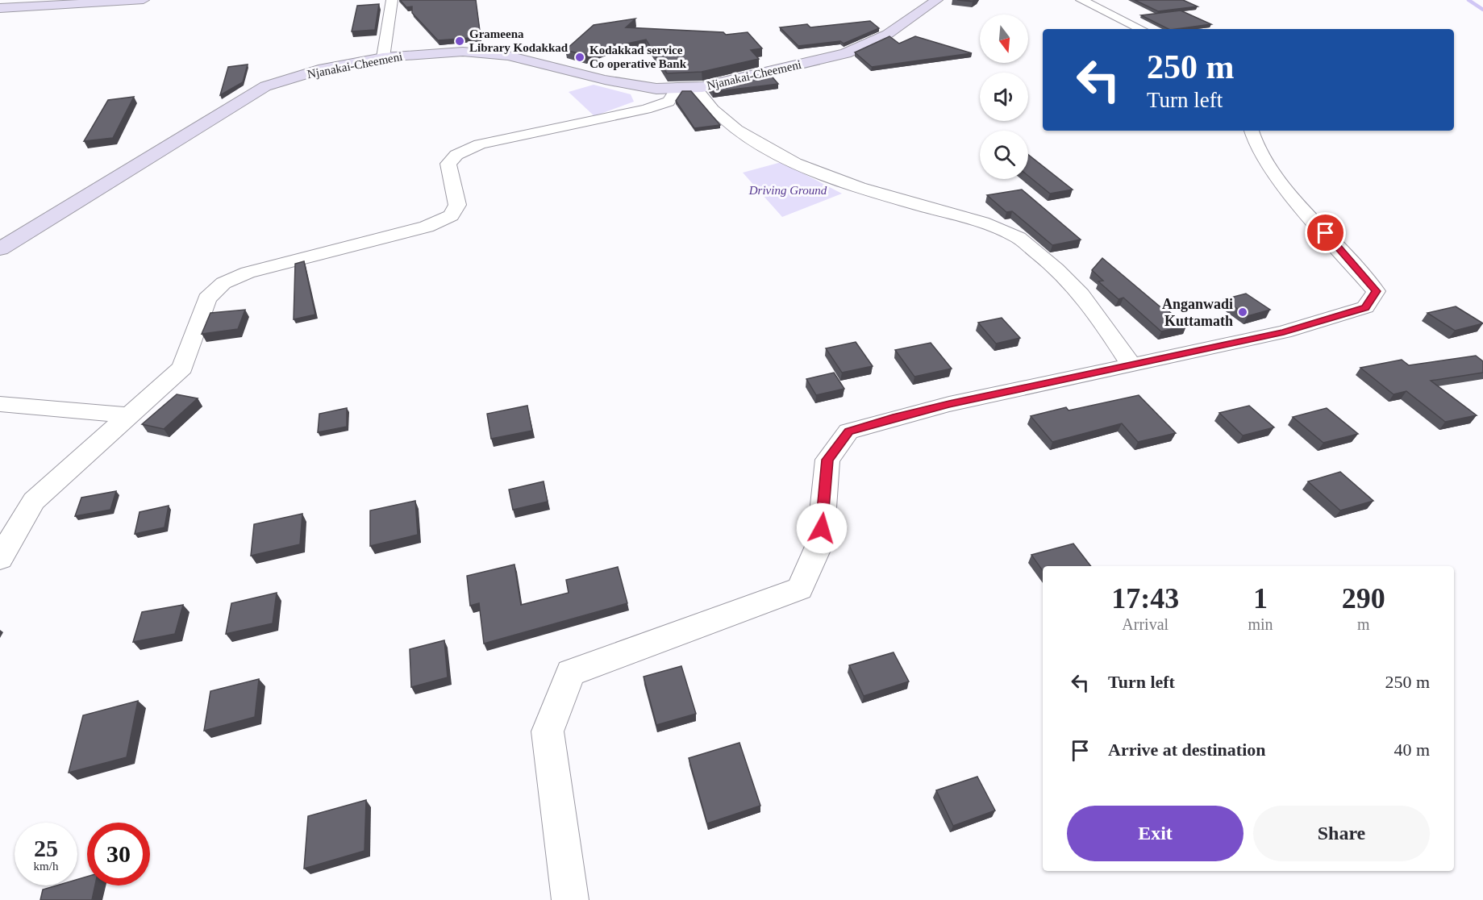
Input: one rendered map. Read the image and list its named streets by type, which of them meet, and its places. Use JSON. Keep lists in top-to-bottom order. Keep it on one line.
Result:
{"streets":{"main road":["Njanakai-Cheemeni"]},"parks":["Driving Ground"],"places":["Grameena Library Kodakkad","Kodakkad service Co operative Bank","Anganwadi Kuttamath"],"north":"bottom","page":{"turn":["250 m","Turn left"],"eta":["17:43","Arrival","1","min","290","m"],"list":[{"name":"Turn left","value":"250 m"},{"name":"Arrive at destination","value":"40 m"}],"buttons":["Exit","Share"],"speed":"25 km/h","limit":"30"}}
